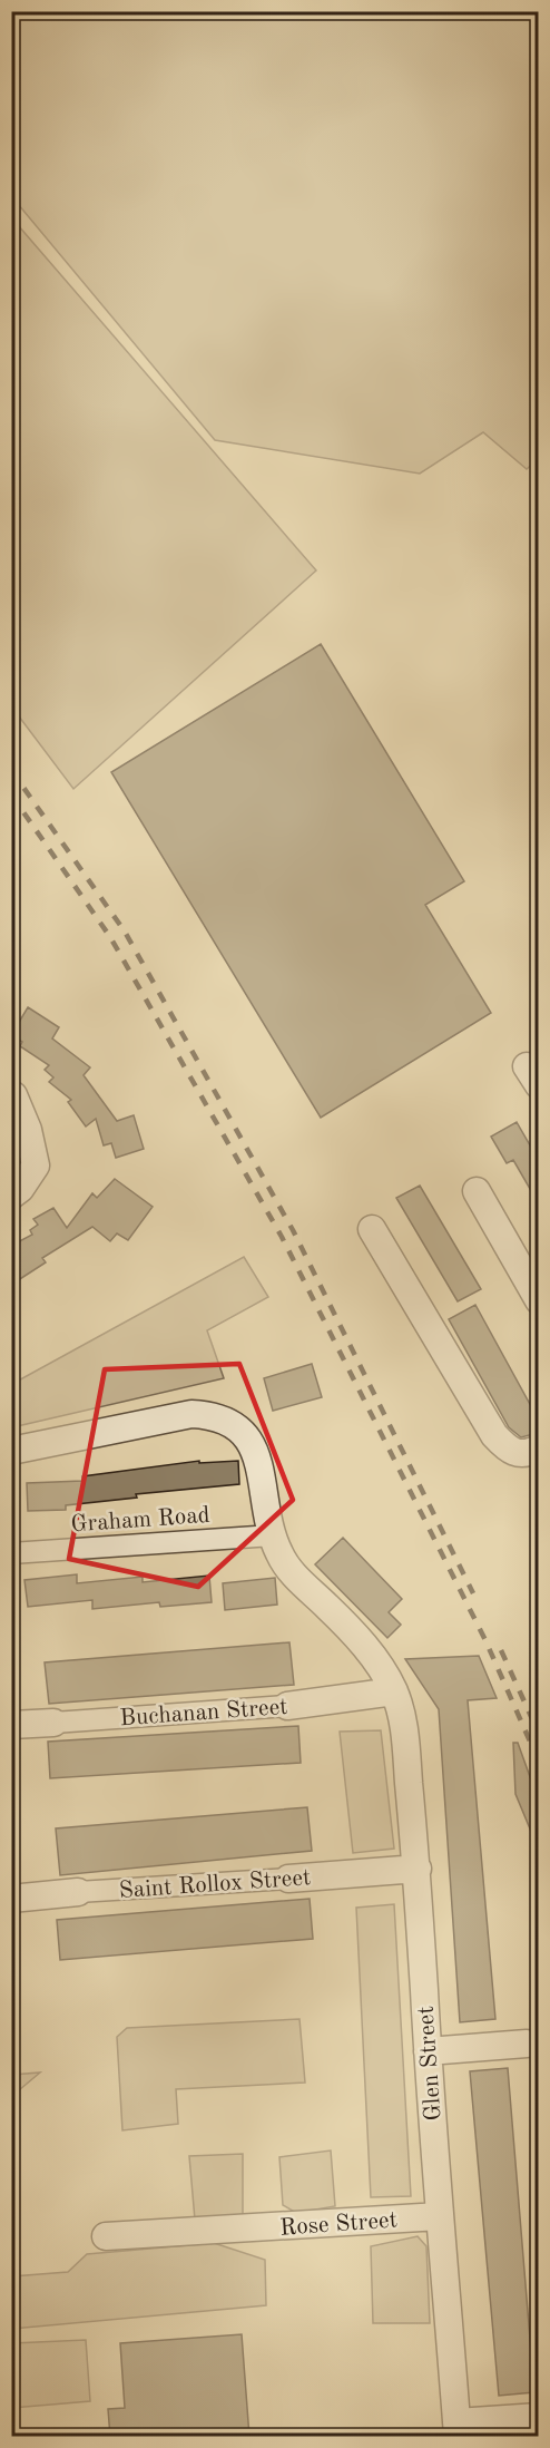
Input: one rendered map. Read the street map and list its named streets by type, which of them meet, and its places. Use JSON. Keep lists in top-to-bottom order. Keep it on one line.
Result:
{"streets":{"street":["Graham Road","Buchanan Street","Saint Rollox Street","Glen Street","Rose Street"]},"crossings":[["Graham Road","Glen Street"],["Buchanan Street","Glen Street"],["Saint Rollox Street","Glen Street"],["Glen Street","Rose Street"]]}
